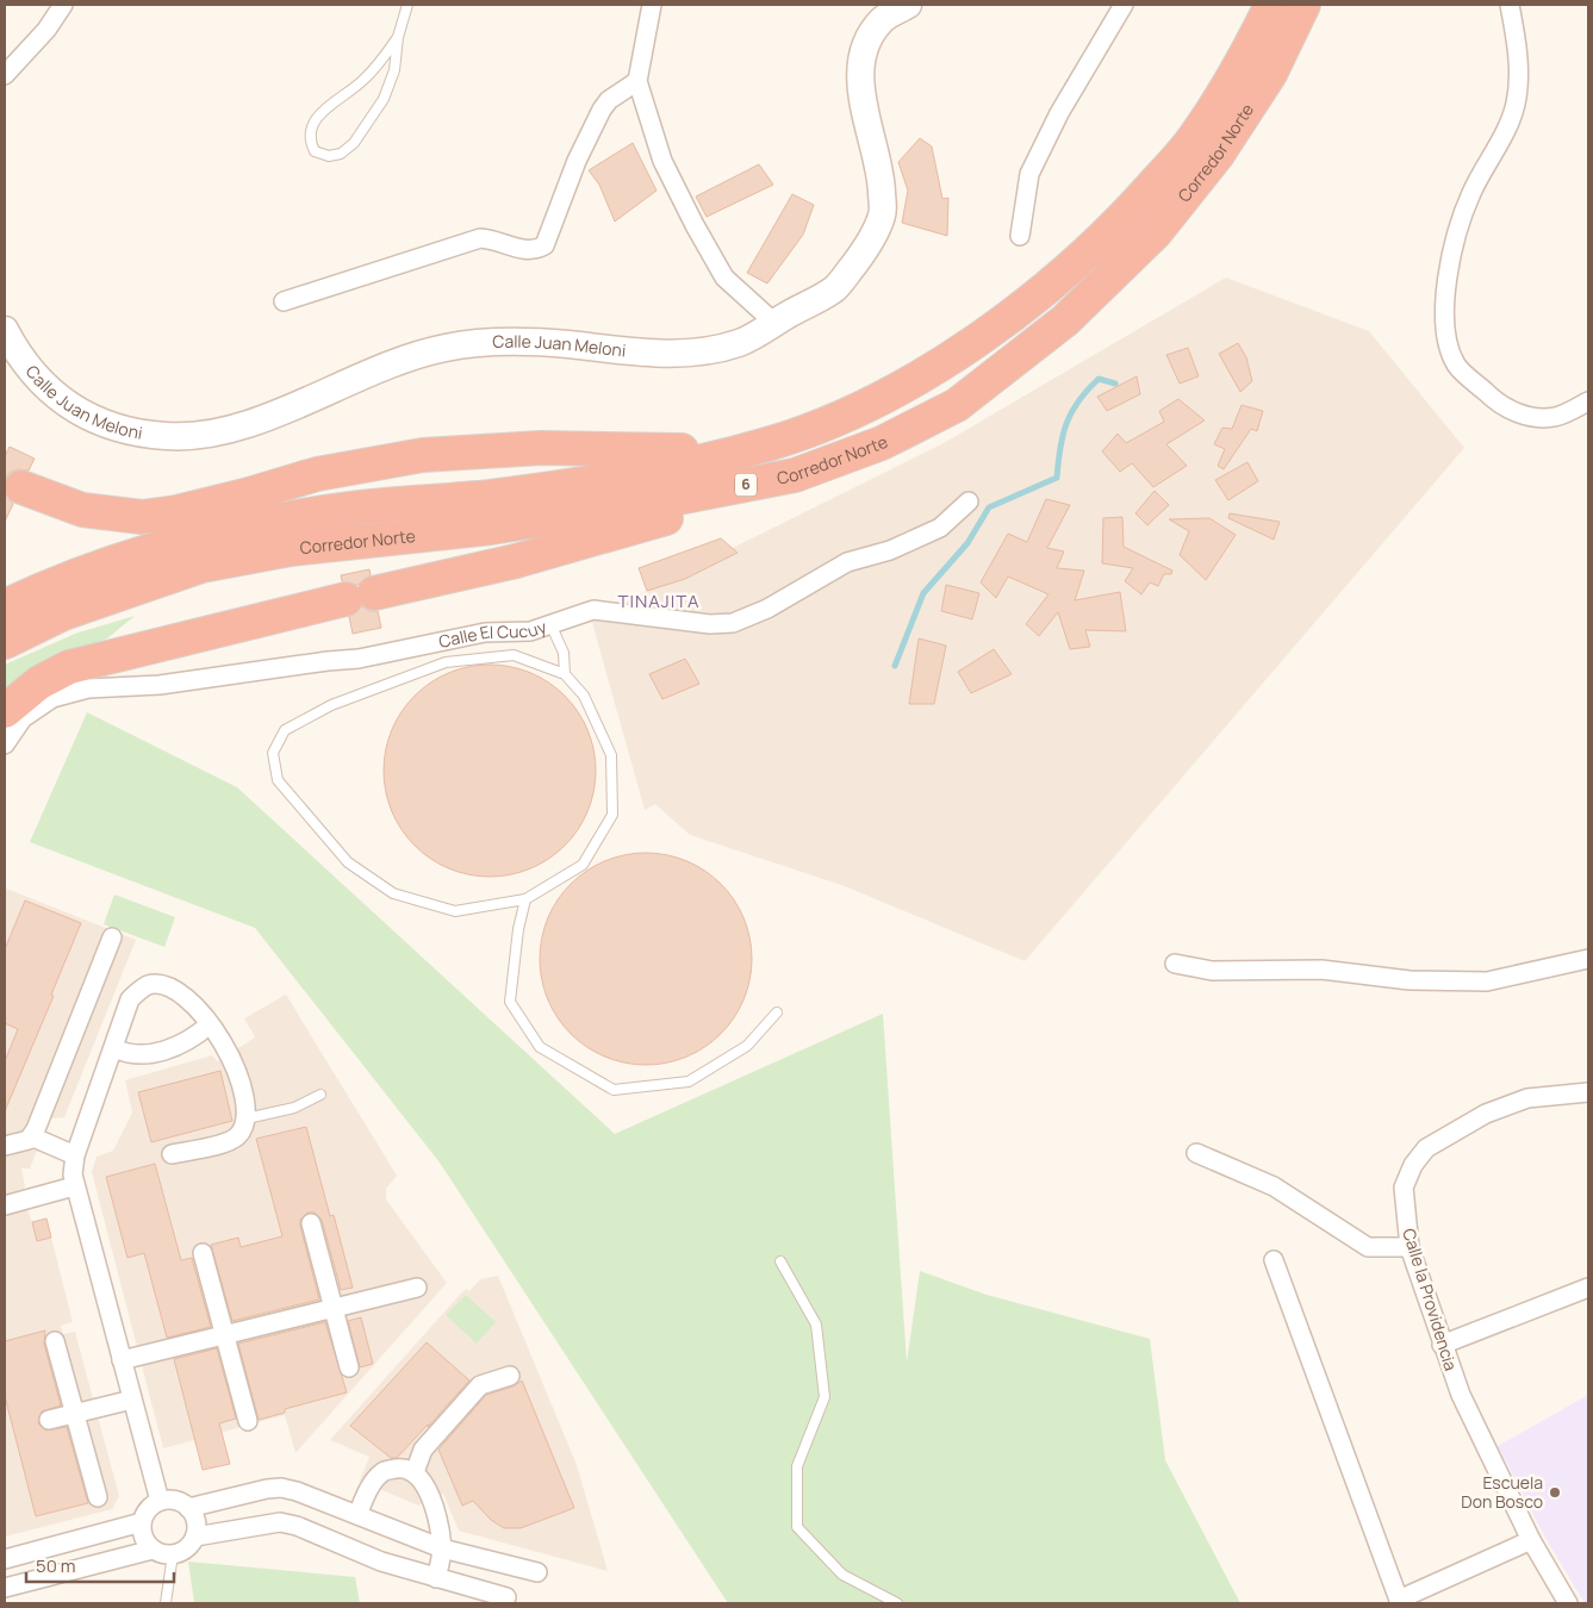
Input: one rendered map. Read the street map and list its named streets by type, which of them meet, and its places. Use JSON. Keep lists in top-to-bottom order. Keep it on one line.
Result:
{"streets":{"highway":["Corredor Norte","6"],"main road":["Calle Juan Meloni"],"street":["Calle El Cucuy","Calle la Providencia"]},"districts":["TINAJITA"],"places":["Escuela Don Bosco"],"scale_bar":"50 m"}
